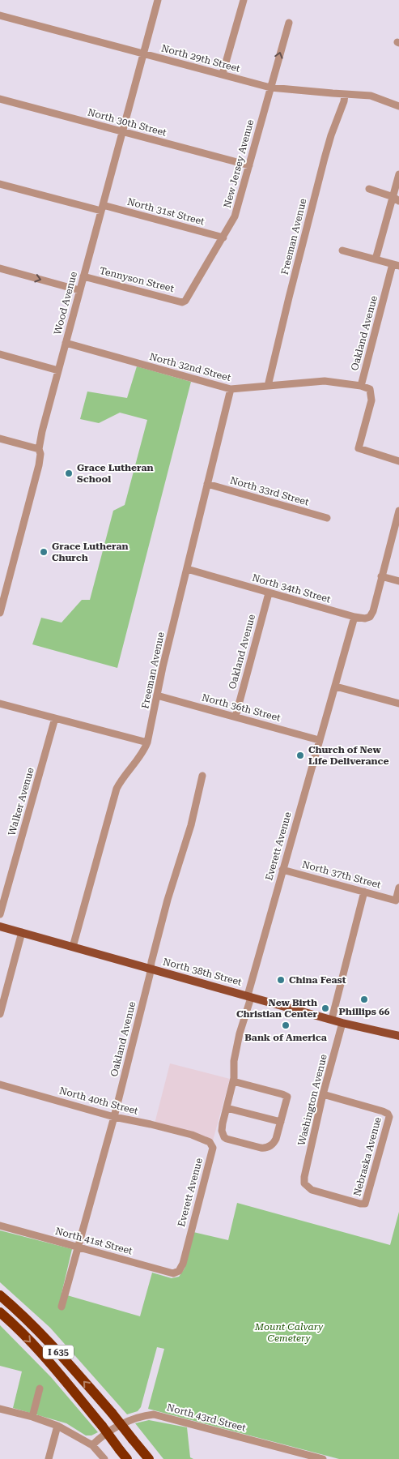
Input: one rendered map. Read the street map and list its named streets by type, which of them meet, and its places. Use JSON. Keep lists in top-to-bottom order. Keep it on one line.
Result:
{"streets":{"highway":["I 635"],"main road":["North 38th Street"],"street":["North 29th Street","North 30th Street","New Jersey Avenue","North 31st Street","Freeman Avenue","Tennyson Street","Wood Avenue","Oakland Avenue","North 32nd Street","North 33rd Street","North 34th Street","North 36th Street","Walker Avenue","Everett Avenue","North 37th Street","Washington Avenue","North 40th Street","Nebraska Avenue","North 41st Street","North 43rd Street"]},"crossings":[["North 29th Street","New Jersey Avenue"],["North 29th Street","Freeman Avenue"],["North 29th Street","Wood Avenue"],["North 30th Street","New Jersey Avenue"],["North 30th Street","Wood Avenue"],["New Jersey Avenue","North 31st Street"],["New Jersey Avenue","Tennyson Street"],["North 31st Street","Wood Avenue"],["Freeman Avenue","North 32nd Street"],["Freeman Avenue","North 33rd Street"],["Freeman Avenue","North 34th Street"],["Freeman Avenue","North 36th Street"],["Freeman Avenue","North 38th Street"],["Tennyson Street","Wood Avenue"],["Wood Avenue","North 32nd Street"],["Oakland Avenue","North 32nd Street"],["Oakland Avenue","North 34th Street"],["Oakland Avenue","North 36th Street"],["Oakland Avenue","North 38th Street"],["Oakland Avenue","North 40th Street"],["Oakland Avenue","North 41st Street"],["North 34th Street","Everett Avenue"],["North 36th Street","Everett Avenue"],["Everett Avenue","North 37th Street"],["Everett Avenue","North 38th Street"],["Everett Avenue","North 40th Street"],["Everett Avenue","North 41st Street"],["North 38th Street","Washington Avenue"],["Washington Avenue","Nebraska Avenue"]],"parks":["Mount Calvary Cemetery"],"places":["Grace Lutheran School","Grace Lutheran Church","Church of New Life Deliverance","China Feast","Phillips 66","New Birth Christian Center","Bank of America"]}
